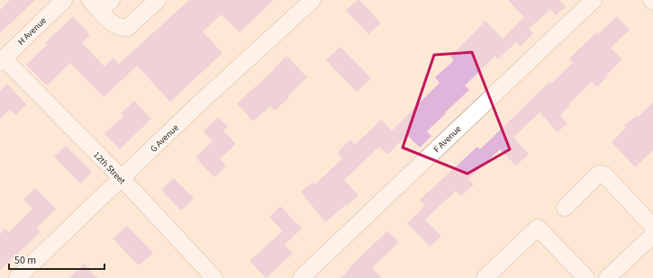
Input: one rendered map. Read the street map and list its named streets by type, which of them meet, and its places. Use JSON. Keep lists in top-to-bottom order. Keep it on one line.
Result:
{"streets":{"street":["H Avenue","G Avenue","F Avenue","12th Street"]},"crossings":[["H Avenue","12th Street"],["G Avenue","12th Street"]],"scale_bar":"50 m"}
